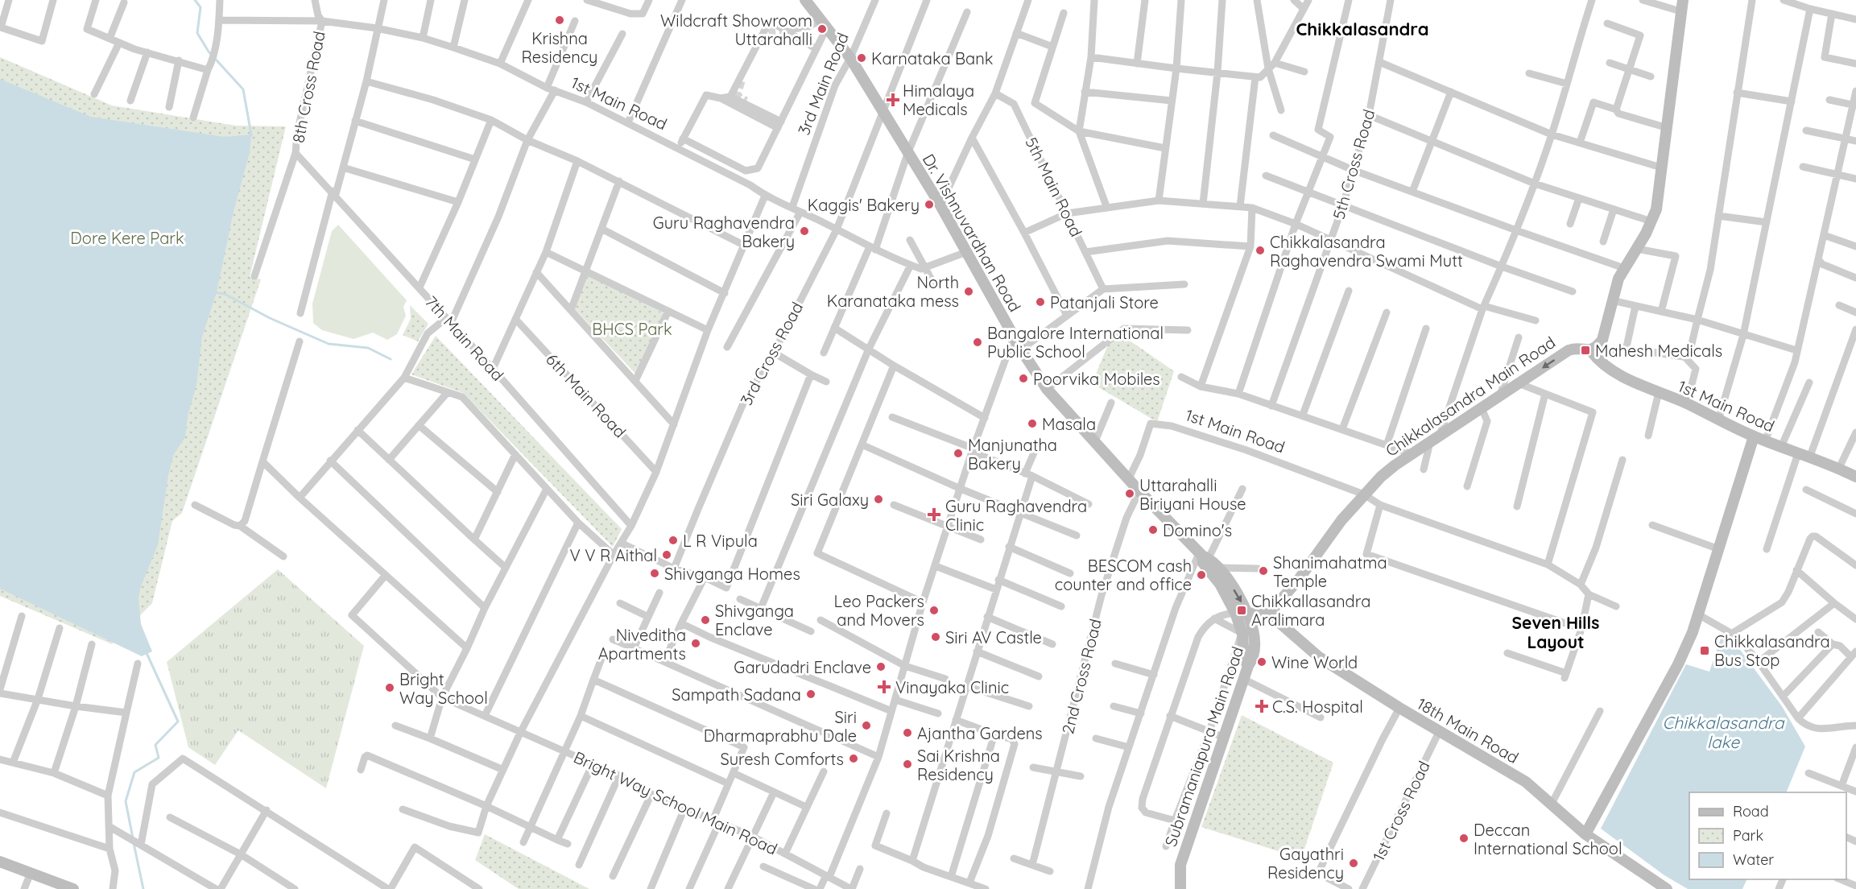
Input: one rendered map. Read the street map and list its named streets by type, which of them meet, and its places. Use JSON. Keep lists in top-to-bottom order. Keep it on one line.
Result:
{"streets":{"street":["3rd Main Road","8th Cross Road","1st Main Road","5th Cross Road","5th Main Road","Dr. Vishnuvardhan Road","7th Main Road","3rd Cross Road","6th Main Road","Chikkalasandra Main Road","2nd Cross Road","18th Main Road","Subramaniapura Main Road","Bright Way School Main Road","1st Cross Road"]},"crossings":[["3rd Main Road","1st Main Road"],["3rd Main Road","Dr. Vishnuvardhan Road"],["8th Cross Road","1st Main Road"],["8th Cross Road","7th Main Road"],["1st Main Road","Dr. Vishnuvardhan Road"],["1st Main Road","3rd Cross Road"],["1st Main Road","Chikkalasandra Main Road"],["Dr. Vishnuvardhan Road","3rd Cross Road"],["Dr. Vishnuvardhan Road","2nd Cross Road"],["Dr. Vishnuvardhan Road","Subramaniapura Main Road"],["Chikkalasandra Main Road","18th Main Road"],["18th Main Road","1st Cross Road"]],"districts":["Chikkalasandra","Seven Hills Layout"],"water":["Chikkalasandra lake"],"parks":["Dore Kere Park","BHCS Park"],"places":{"other":["Krishna Residency","Wildcraft Showroom Uttarahalli","Karnataka Bank","Kaggis' Bakery","Guru Raghavendra Bakery","Chikkalasandra Raghavendra Swami Mutt","North Karanataka mess","Patanjali Store","Bangalore International Public School","Poorvika Mobiles","Masala","Manjunatha Bakery","Uttarahalli Biriyani House","Siri Galaxy","Domino's","L R Vipula","V V R Aithal","Shanimahatma Temple","Shivganga Homes","BESCOM cash counter and office","Leo Packers and Movers","Shivganga Enclave","Siri AV Castle","Niveditha Apartments","Wine World","Garudadri Enclave","Bright Way School","Sampath Sadana","Siri Dharmaprabhu Dale","Ajantha Gardens","Suresh Comforts","Sai Krishna Residency","Deccan International School","Gayathri Residency"],"health":["Himalaya Medicals","Guru Raghavendra Clinic","Vinayaka Clinic","C.S. Hospital"],"transit":["Mahesh Medicals","Chikkallasandra Aralimara","Chikkalasandra Bus Stop"]},"legend":["Road","Park","Water"]}
